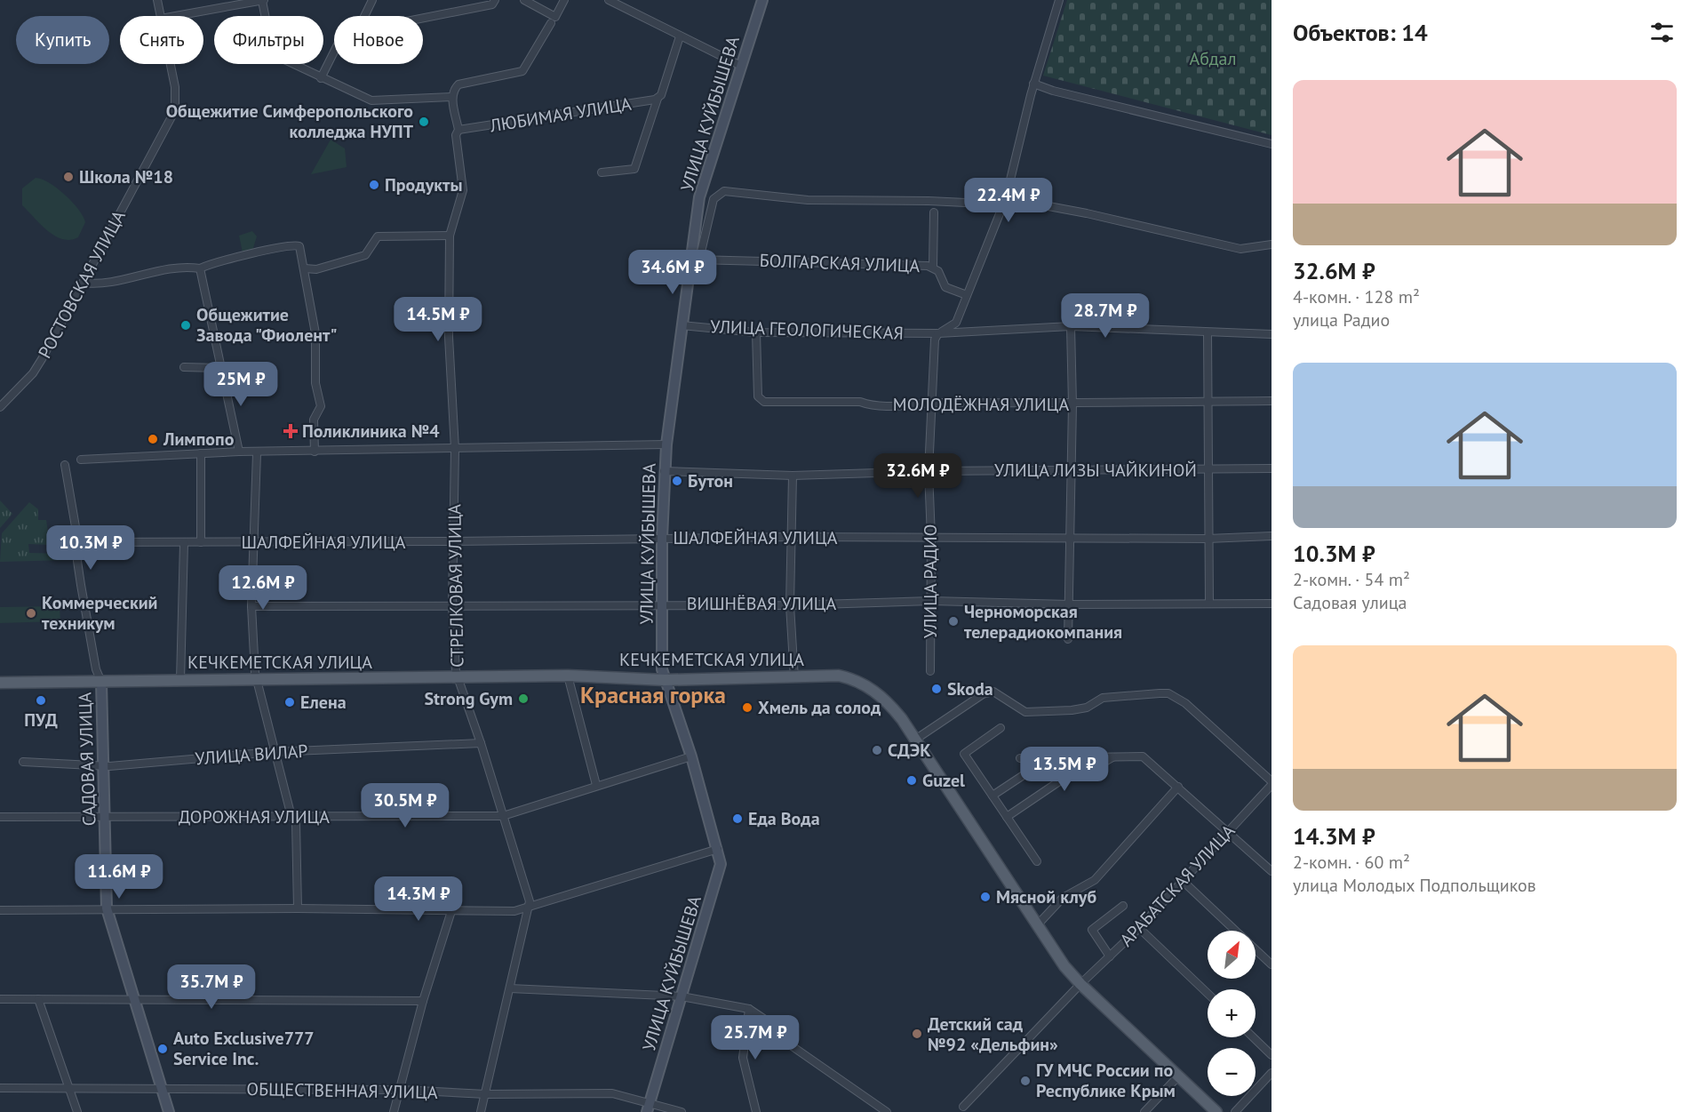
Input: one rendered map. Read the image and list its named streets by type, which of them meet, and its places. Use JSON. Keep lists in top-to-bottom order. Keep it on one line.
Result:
{"streets":{"main road":["УЛИЦА КУЙБЫШЕВА","КЕЧКЕМЕТСКАЯ УЛИЦА","САДОВАЯ УЛИЦА"],"street":["ЛЮБИМАЯ УЛИЦА","БОЛГАРСКАЯ УЛИЦА","РОСТОВСКАЯ УЛИЦА","УЛИЦА ГЕОЛОГИЧЕСКАЯ","МОЛОДЁЖНАЯ УЛИЦА","УЛИЦА ЛИЗЫ ЧАЙКИНОЙ","ШАЛФЕЙНАЯ УЛИЦА","УЛИЦА РАДИО","СТРЕЛКОВАЯ УЛИЦА","ВИШНЁВАЯ УЛИЦА","УЛИЦА ВИЛАР","ДОРОЖНАЯ УЛИЦА","АРАБАТСКАЯ УЛИЦА","ОБЩЕСТВЕННАЯ УЛИЦА"]},"crossings":[["УЛИЦА КУЙБЫШЕВА","БОЛГАРСКАЯ УЛИЦА"],["УЛИЦА КУЙБЫШЕВА","УЛИЦА ГЕОЛОГИЧЕСКАЯ"],["УЛИЦА КУЙБЫШЕВА","УЛИЦА ЛИЗЫ ЧАЙКИНОЙ"],["УЛИЦА КУЙБЫШЕВА","ШАЛФЕЙНАЯ УЛИЦА"],["УЛИЦА КУЙБЫШЕВА","ВИШНЁВАЯ УЛИЦА"],["УЛИЦА КУЙБЫШЕВА","КЕЧКЕМЕТСКАЯ УЛИЦА"],["УЛИЦА КУЙБЫШЕВА","ДОРОЖНАЯ УЛИЦА"],["УЛИЦА КУЙБЫШЕВА","ОБЩЕСТВЕННАЯ УЛИЦА"],["ЛЮБИМАЯ УЛИЦА","СТРЕЛКОВАЯ УЛИЦА"],["УЛИЦА ГЕОЛОГИЧЕСКАЯ","МОЛОДЁЖНАЯ УЛИЦА"],["УЛИЦА ГЕОЛОГИЧЕСКАЯ","УЛИЦА РАДИО"],["МОЛОДЁЖНАЯ УЛИЦА","УЛИЦА РАДИО"],["УЛИЦА ЛИЗЫ ЧАЙКИНОЙ","УЛИЦА РАДИО"],["ШАЛФЕЙНАЯ УЛИЦА","УЛИЦА РАДИО"],["ШАЛФЕЙНАЯ УЛИЦА","СТРЕЛКОВАЯ УЛИЦА"],["ШАЛФЕЙНАЯ УЛИЦА","САДОВАЯ УЛИЦА"],["УЛИЦА РАДИО","ВИШНЁВАЯ УЛИЦА"],["СТРЕЛКОВАЯ УЛИЦА","ВИШНЁВАЯ УЛИЦА"],["СТРЕЛКОВАЯ УЛИЦА","КЕЧКЕМЕТСКАЯ УЛИЦА"],["СТРЕЛКОВАЯ УЛИЦА","УЛИЦА ВИЛАР"],["СТРЕЛКОВАЯ УЛИЦА","ДОРОЖНАЯ УЛИЦА"],["СТРЕЛКОВАЯ УЛИЦА","ОБЩЕСТВЕННАЯ УЛИЦА"],["КЕЧКЕМЕТСКАЯ УЛИЦА","САДОВАЯ УЛИЦА"],["КЕЧКЕМЕТСКАЯ УЛИЦА","АРАБАТСКАЯ УЛИЦА"],["УЛИЦА ВИЛАР","САДОВАЯ УЛИЦА"],["САДОВАЯ УЛИЦА","ДОРОЖНАЯ УЛИЦА"],["САДОВАЯ УЛИЦА","ОБЩЕСТВЕННАЯ УЛИЦА"]],"districts":["Красная горка"],"parks":["Абдал"],"places":{"other":["Общежитие Симферопольского колледжа НУПТ","Школа №18","Продукты","Общежитие Завода \"Фиолент\"","Лимпопо","Бутон","Коммерческий техникум","Черноморская телерадиокомпания","Skoda","Strong Gym","ПУД","Елена","Хмель да солод","СДЭК","Guzel","Еда Вода","Мясной клуб","Детский сад №92 «Дельфин»","Auto Exclusive777 Service Inc.","ГУ МЧС России по Республике Крым"],"health":["Поликлиника №4"]},"north":"top right","page":{"heading":"Объектов: 14","chip":["Купить","Снять","Фильтры","Новое"],"list":[{"name":"32.6M ₽","note":"4-комн. · 128 m² · улица Радио"},{"name":"10.3M ₽","note":"2-комн. · 54 m² · Садовая улица"},{"name":"14.3M ₽","note":"2-комн. · 60 m² · улица Молодых Подпольщиков"}],"price":["22.4M ₽","34.6M ₽","28.7M ₽","14.5M ₽","25M ₽","32.6M ₽","10.3M ₽","12.6M ₽","13.5M ₽","30.5M ₽","11.6M ₽","14.3M ₽","35.7M ₽","25.7M ₽"],"map_buttons":["+","−"]}}
